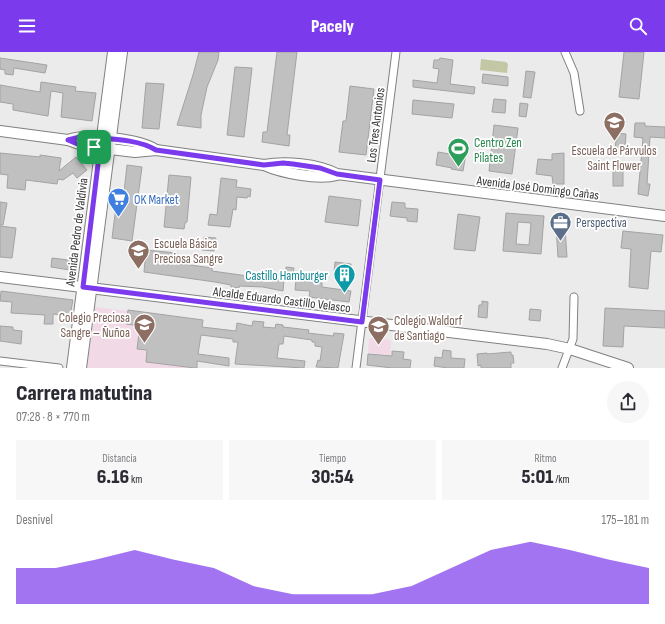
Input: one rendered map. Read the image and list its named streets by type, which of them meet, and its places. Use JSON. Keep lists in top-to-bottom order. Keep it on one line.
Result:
{"streets":{"main road":["Avenida José Domingo Cañas","Avenida Pedro de Valdivia","Alcalde Eduardo Castillo Velasco"],"street":["Los Tres Antonios"]},"crossings":[["Los Tres Antonios","Avenida José Domingo Cañas"],["Los Tres Antonios","Alcalde Eduardo Castillo Velasco"],["Avenida José Domingo Cañas","Avenida Pedro de Valdivia"],["Avenida Pedro de Valdivia","Alcalde Eduardo Castillo Velasco"]],"places":{"school or university":["Escuela de Párvulos Saint Flower","Escuela Básica Preciosa Sangre","Colegio Preciosa Sangre – Ñuñoa","Colegio Waldorf de Santiago"],"sports":["Centro Zen Pilates"],"supermarket":["OK Market"],"office":["Perspectiva"],"building":["Castillo Hamburger"]},"page":{"header":"Pacely","heading":["Carrera matutina","07:28 · 8 × 770 m"],"stats":[["Distancia","6.16 km"],["Tiempo","30:54"],["Ritmo","5:01 /km"]],"chart":["Desnivel","175–181 m"]}}
